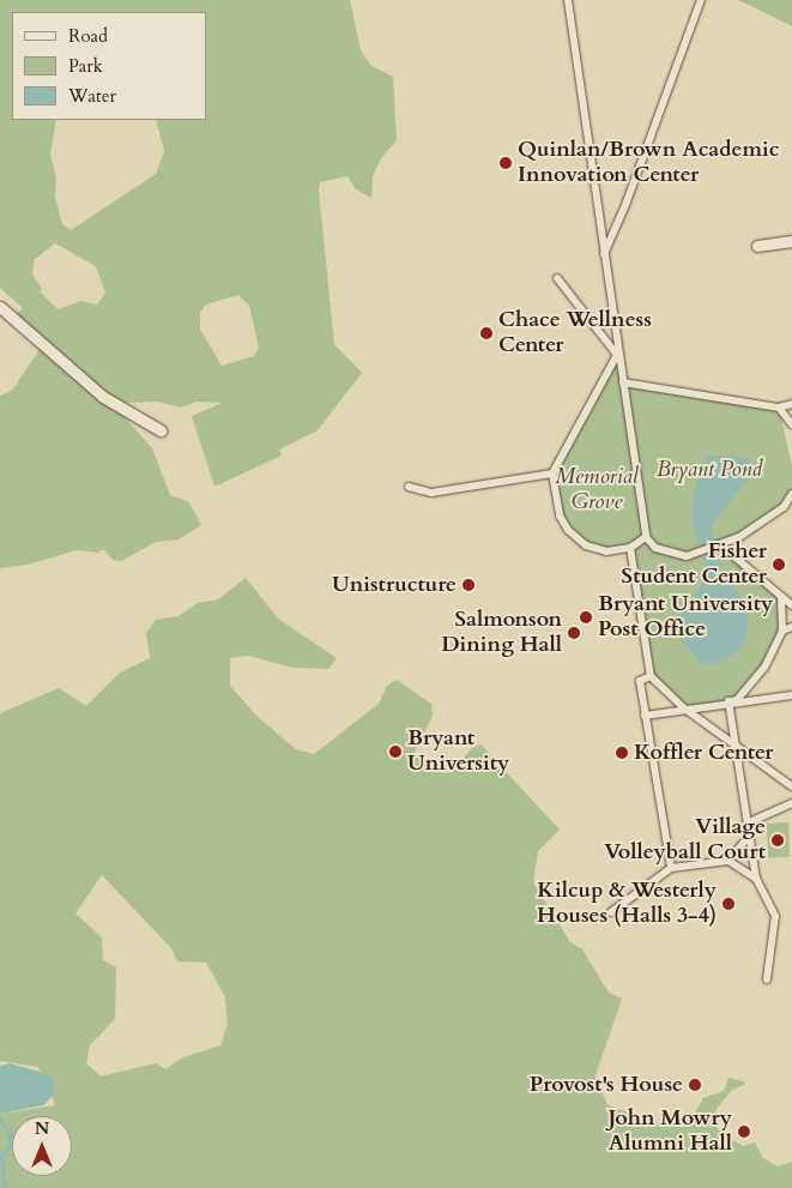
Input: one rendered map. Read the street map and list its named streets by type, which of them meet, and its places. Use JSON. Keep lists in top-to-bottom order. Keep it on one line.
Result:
{"parks":["Bryant Pond","Memorial Grove"],"places":["Quinlan/Brown Academic Innovation Center","Chace Wellness Center","Fisher Student Center","Unistructure","Bryant University Post Office","Salmonson Dining Hall","Bryant University","Koffler Center","Village Volleyball Court","Kilcup & Westerly Houses (Halls 3-4)","Provost's House","John Mowry Alumni Hall"],"legend":["Road","Park","Water"],"north":"top"}
